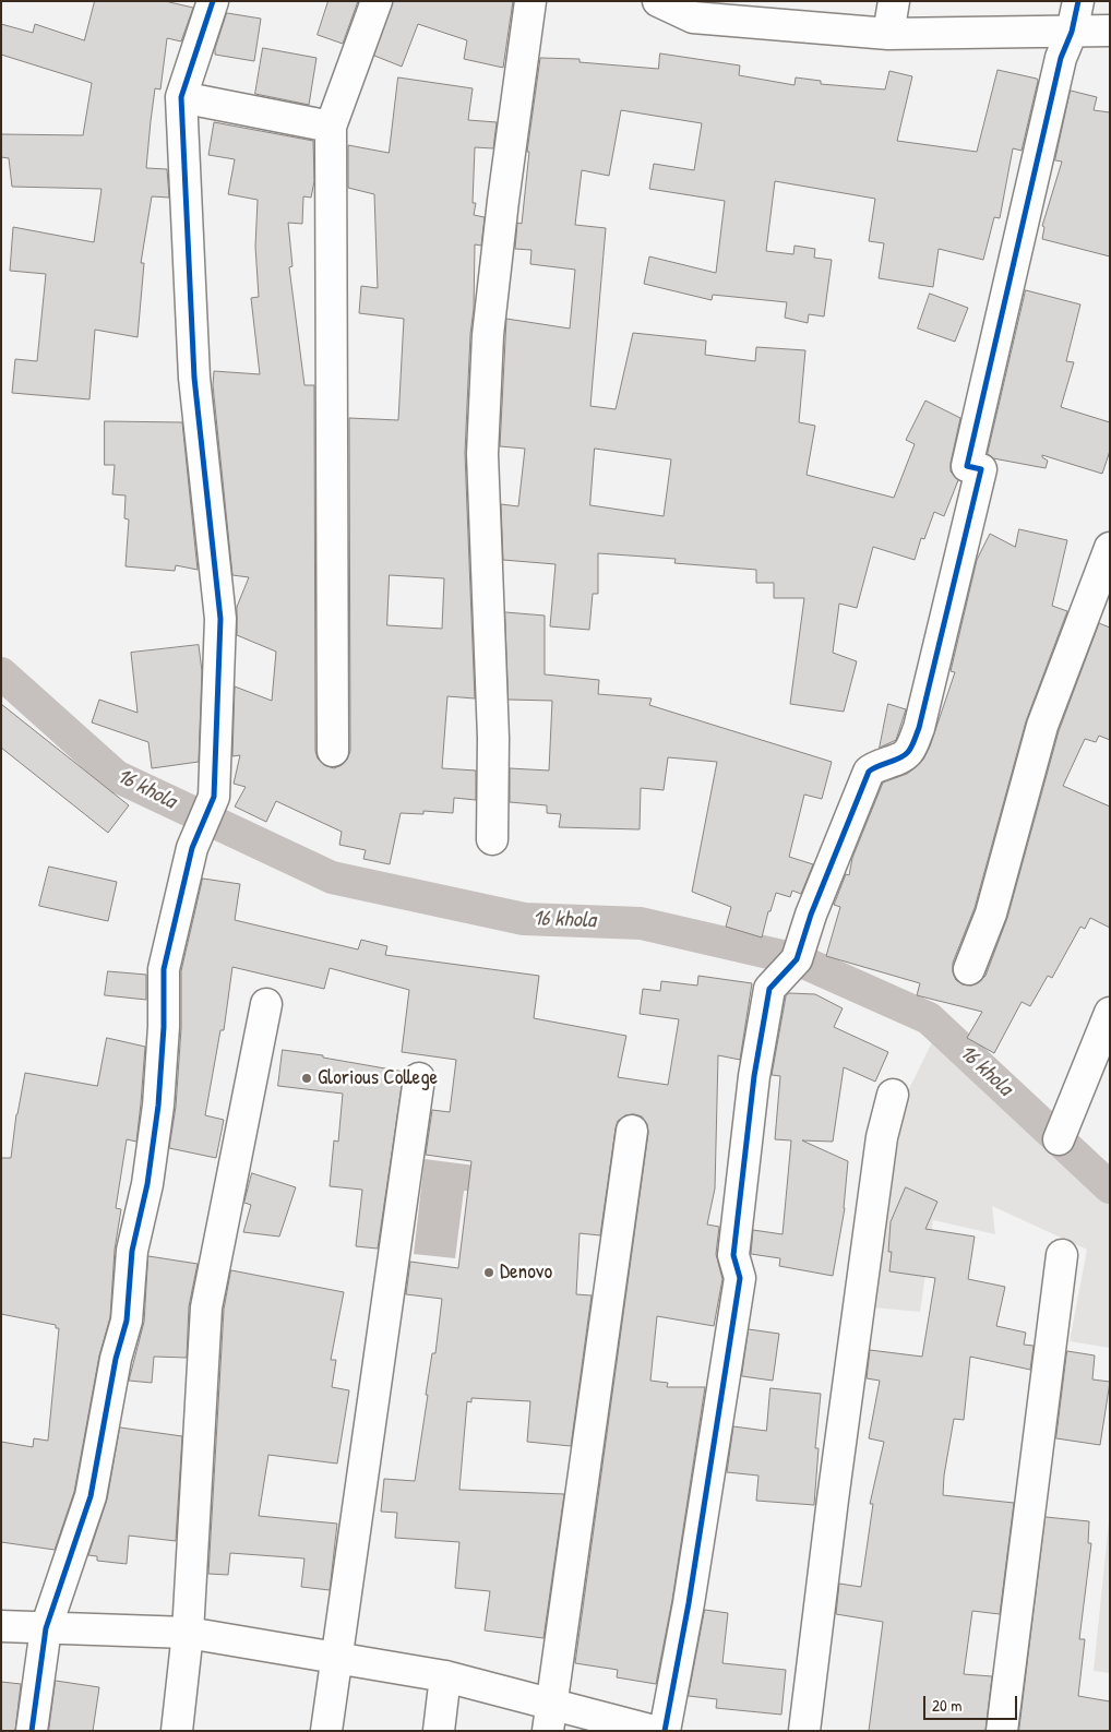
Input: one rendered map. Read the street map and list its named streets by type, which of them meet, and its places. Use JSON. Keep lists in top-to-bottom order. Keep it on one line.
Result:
{"water":["16 khola"],"places":["Glorious College","Denovo"],"scale_bar":"20 m"}
